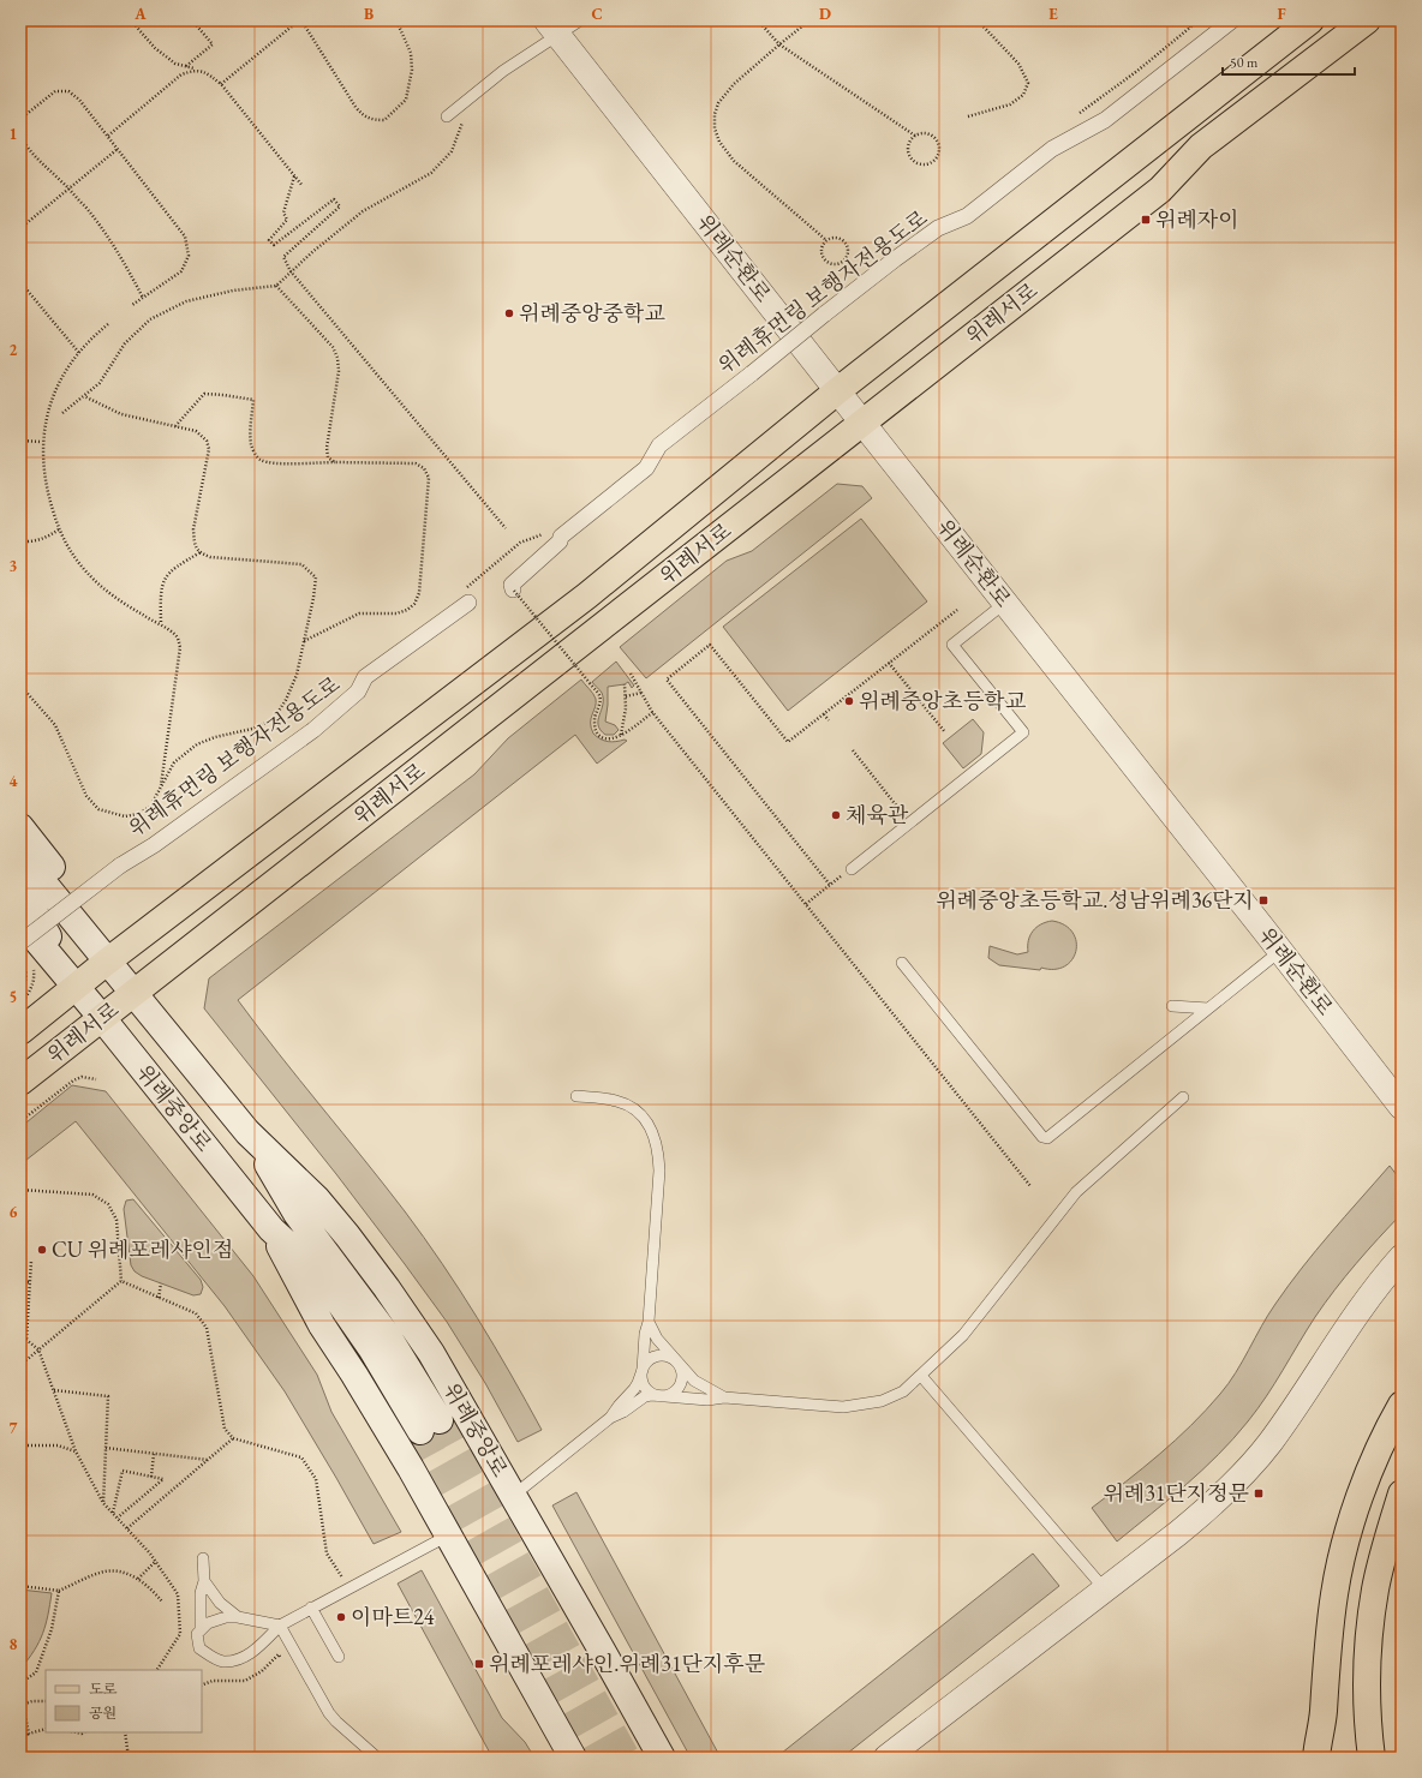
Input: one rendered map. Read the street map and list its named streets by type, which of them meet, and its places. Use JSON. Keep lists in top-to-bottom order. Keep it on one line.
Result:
{"streets":{"main road":["위례서로","위례중앙로"],"street":["위례순환로","위례휴먼링 보행자전용도로"]},"crossings":[["위례순환로","위례서로"],["위례서로","위례중앙로"]],"places":{"transit":["위례자이","위례중앙초등학교.성남위례36단지","위례31단지정문","위례포레샤인.위례31단지후문"],"other":["위례중앙중학교","위례중앙초등학교","체육관","CU 위례포레샤인점","이마트24"]},"legend":["도로","공원"],"scale_bar":"50 m","grid":{"columns":["A","B","C","D","E","F"],"rows":["1","2","3","4","5","6","7","8"]}}
